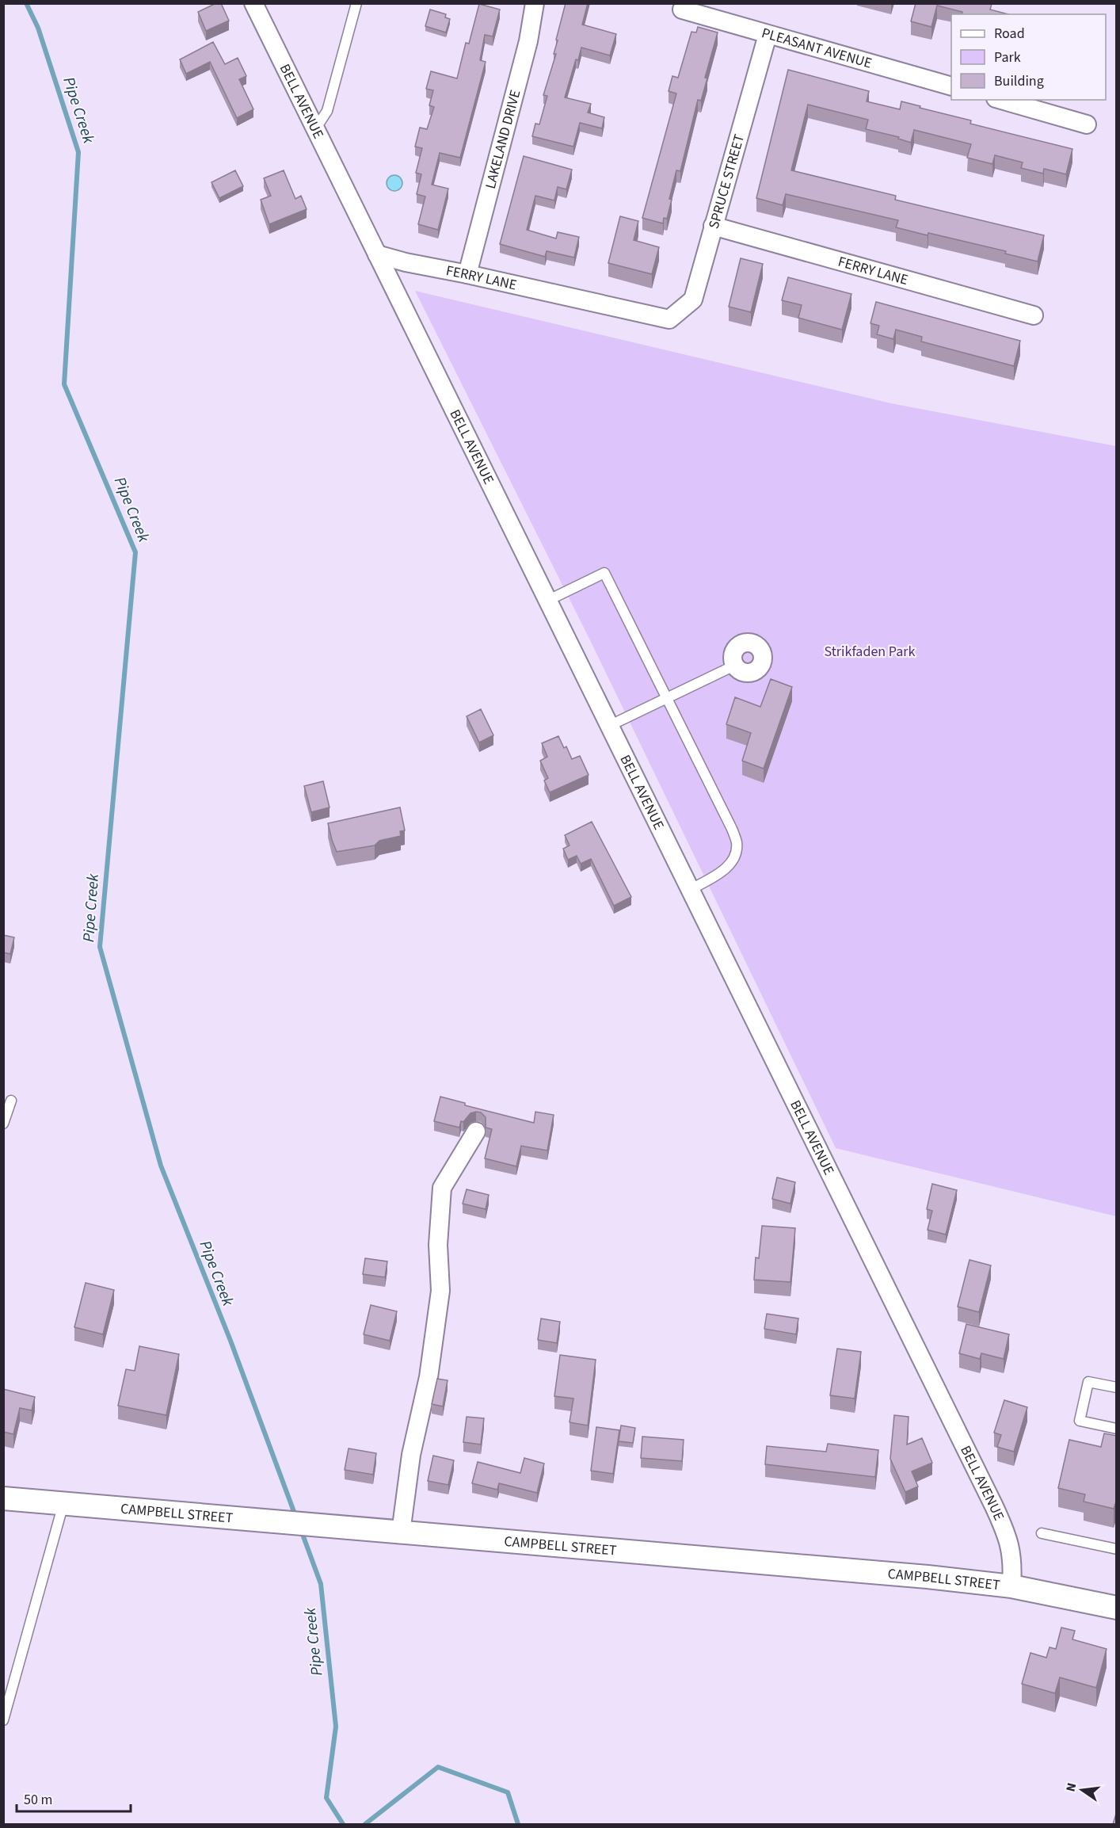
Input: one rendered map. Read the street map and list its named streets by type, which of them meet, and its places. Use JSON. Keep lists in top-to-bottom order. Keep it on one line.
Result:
{"streets":{"street":["PLEASANT AVENUE","BELL AVENUE","LAKELAND DRIVE","SPRUCE STREET","FERRY LANE","CAMPBELL STREET"]},"crossings":[["PLEASANT AVENUE","SPRUCE STREET"],["BELL AVENUE","FERRY LANE"],["BELL AVENUE","CAMPBELL STREET"],["LAKELAND DRIVE","FERRY LANE"],["SPRUCE STREET","FERRY LANE"]],"water":["Pipe Creek"],"parks":["Strikfaden Park"],"legend":["Road","Park","Building"],"scale_bar":"50 m","north":"left"}
